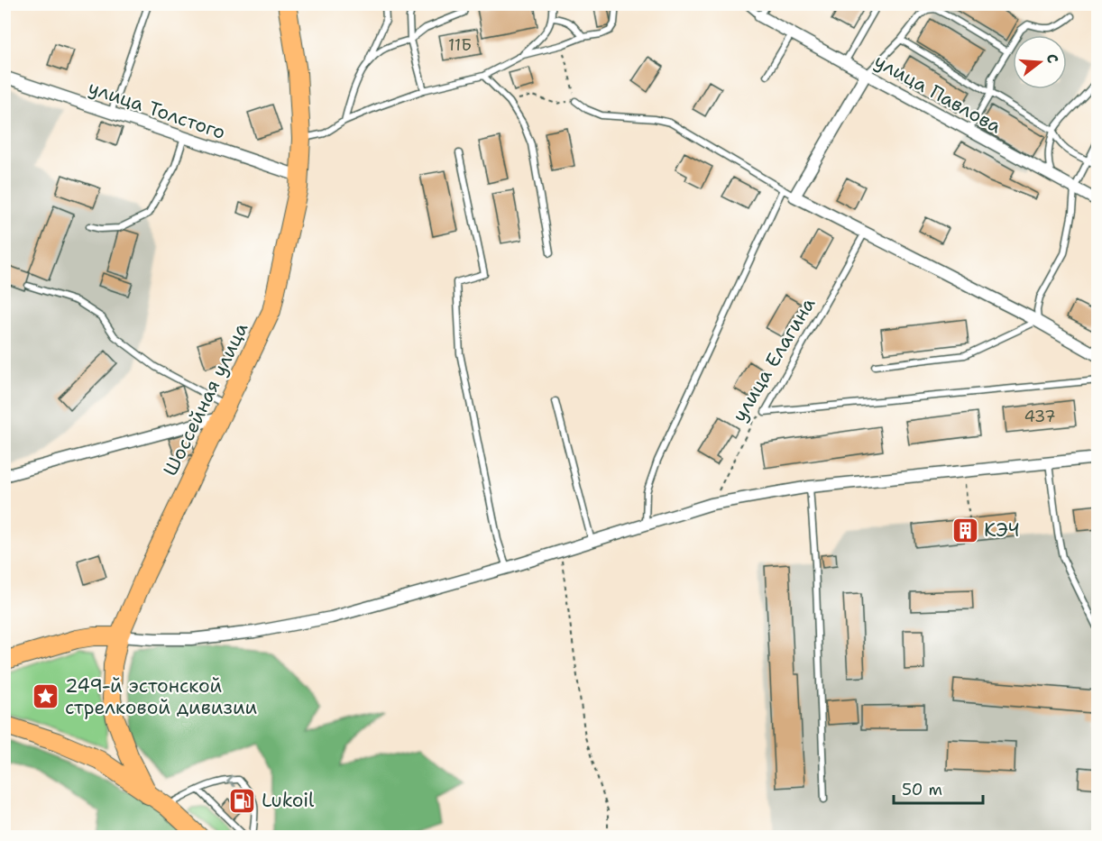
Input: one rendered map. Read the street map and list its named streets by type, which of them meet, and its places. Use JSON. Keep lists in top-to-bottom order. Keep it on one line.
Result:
{"streets":{"main road":["Шоссейная улица"],"street":["улица Павлова","улица Толстого"],"lane":["улица Елагина"]},"crossings":[["улица Толстого","Шоссейная улица"]],"places":{"building":["КЭЧ"],"place":["249-й эстонской стрелковой дивизии"],"fuel station":["Lukoil"]},"house_numbers":["11Б","437"],"scale_bar":"50 m","north":"right"}
